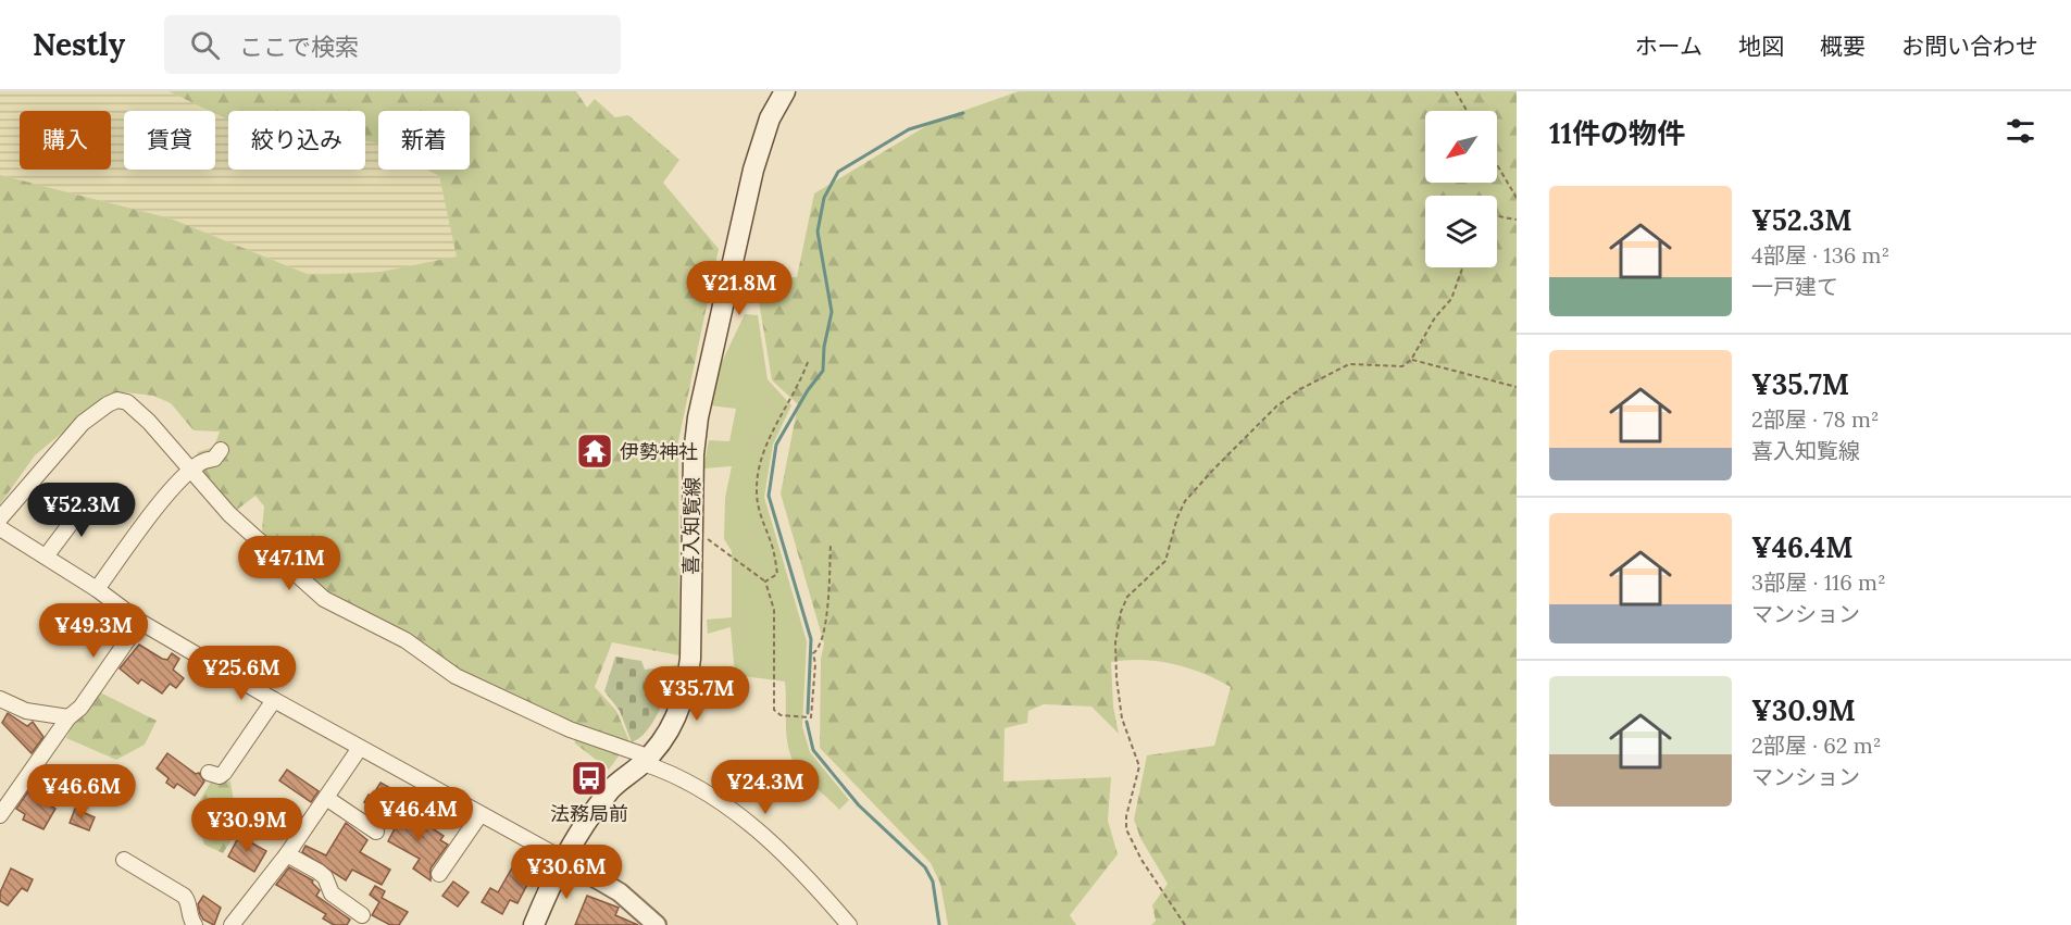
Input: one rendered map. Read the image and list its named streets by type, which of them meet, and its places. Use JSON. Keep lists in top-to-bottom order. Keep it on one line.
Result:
{"streets":{"main road":["喜入知覧線"]},"places":{"temple":["伊勢神社"],"bus stop":["法務局前"]},"north":"bottom left","page":{"header":"Nestly","search":"ここで検索","nav":["ホーム","地図","概要","お問い合わせ"],"heading":"11件の物件","chip":["購入","賃貸","絞り込み","新着"],"list":[{"name":"¥52.3M","note":"4部屋 · 136 m² · 一戸建て"},{"name":"¥35.7M","note":"2部屋 · 78 m² · 喜入知覧線"},{"name":"¥46.4M","note":"3部屋 · 116 m² · マンション"},{"name":"¥30.9M","note":"2部屋 · 62 m² · マンション"}],"price":["¥21.8M","¥52.3M","¥47.1M","¥49.3M","¥25.6M","¥35.7M","¥24.3M","¥46.6M","¥46.4M","¥30.9M","¥30.6M"]}}
